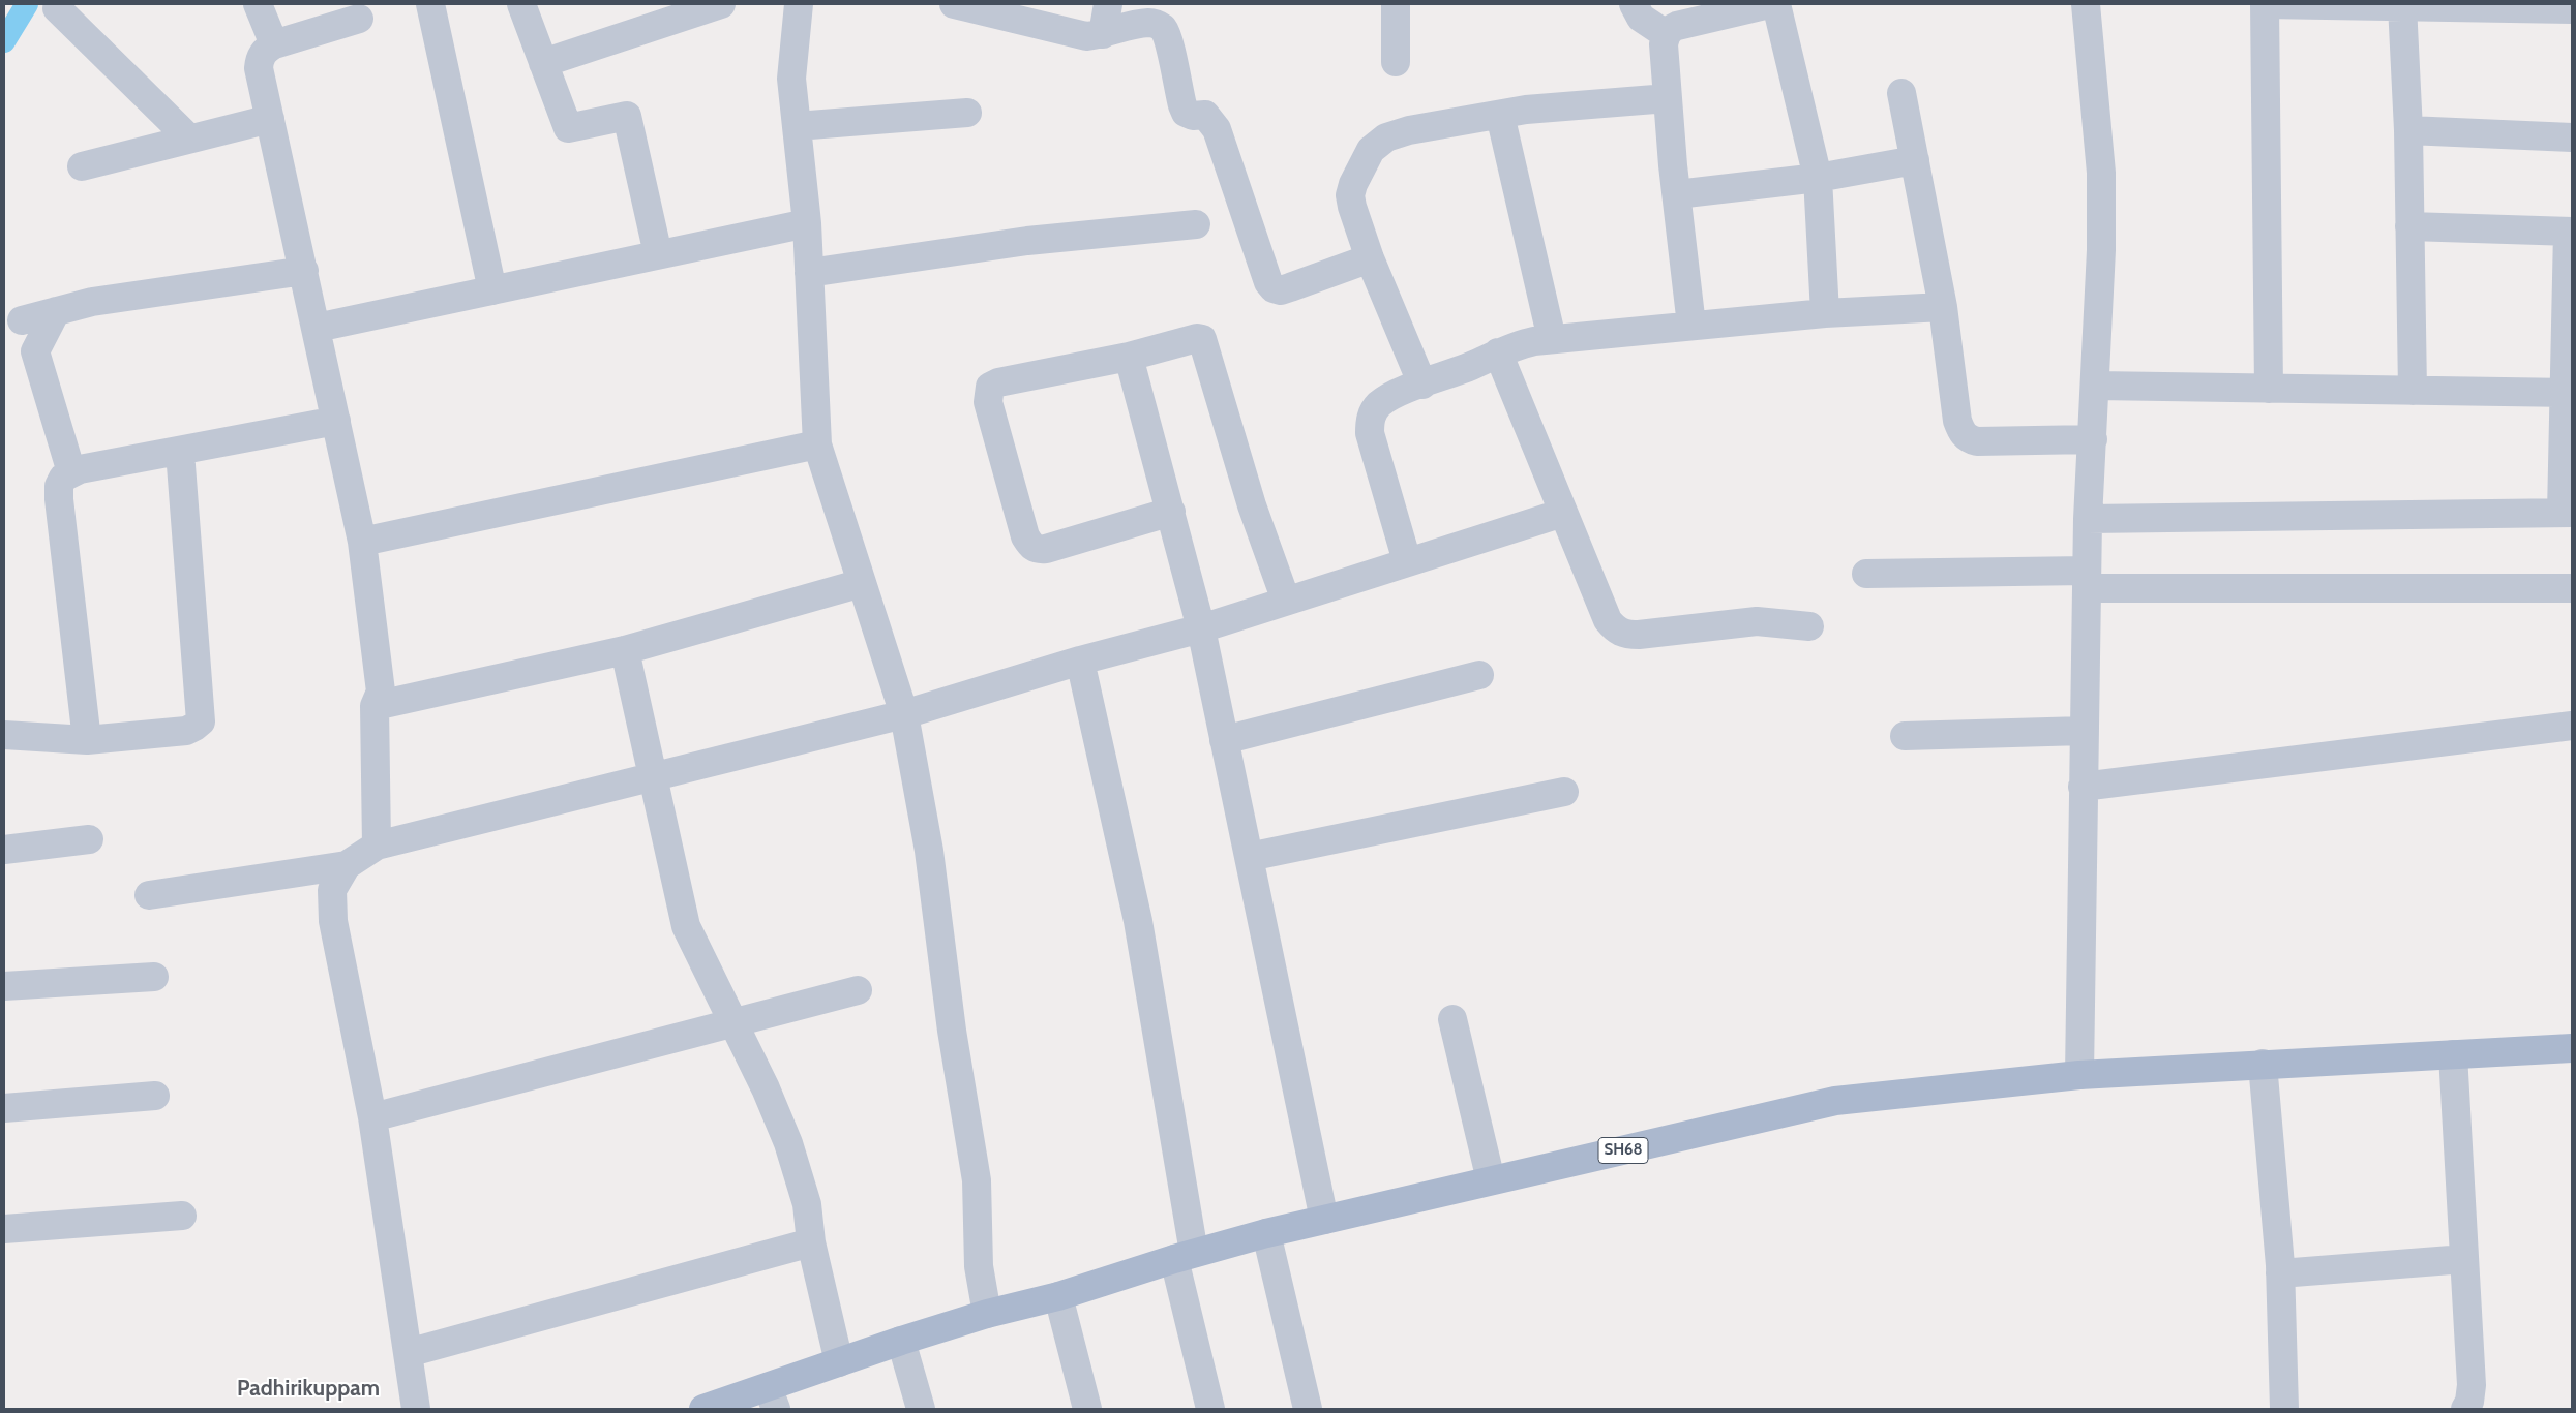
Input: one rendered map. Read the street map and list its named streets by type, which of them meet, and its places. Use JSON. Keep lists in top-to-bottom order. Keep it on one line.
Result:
{"streets":{"main road":["SH68"]},"districts":["Padhirikuppam"]}
